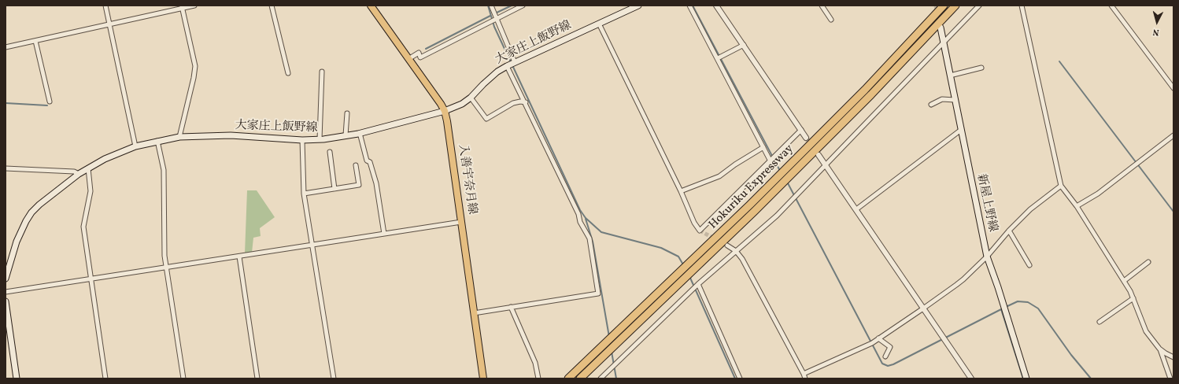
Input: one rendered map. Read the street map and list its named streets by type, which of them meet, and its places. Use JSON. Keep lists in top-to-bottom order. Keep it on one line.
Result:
{"streets":{"highway":["Hokuriku Expressway"],"main road":["大家庄上飯野線","入善宇奈月線","新屋上野線"]},"crossings":[["大家庄上飯野線","入善宇奈月線"]],"north":"bottom"}
